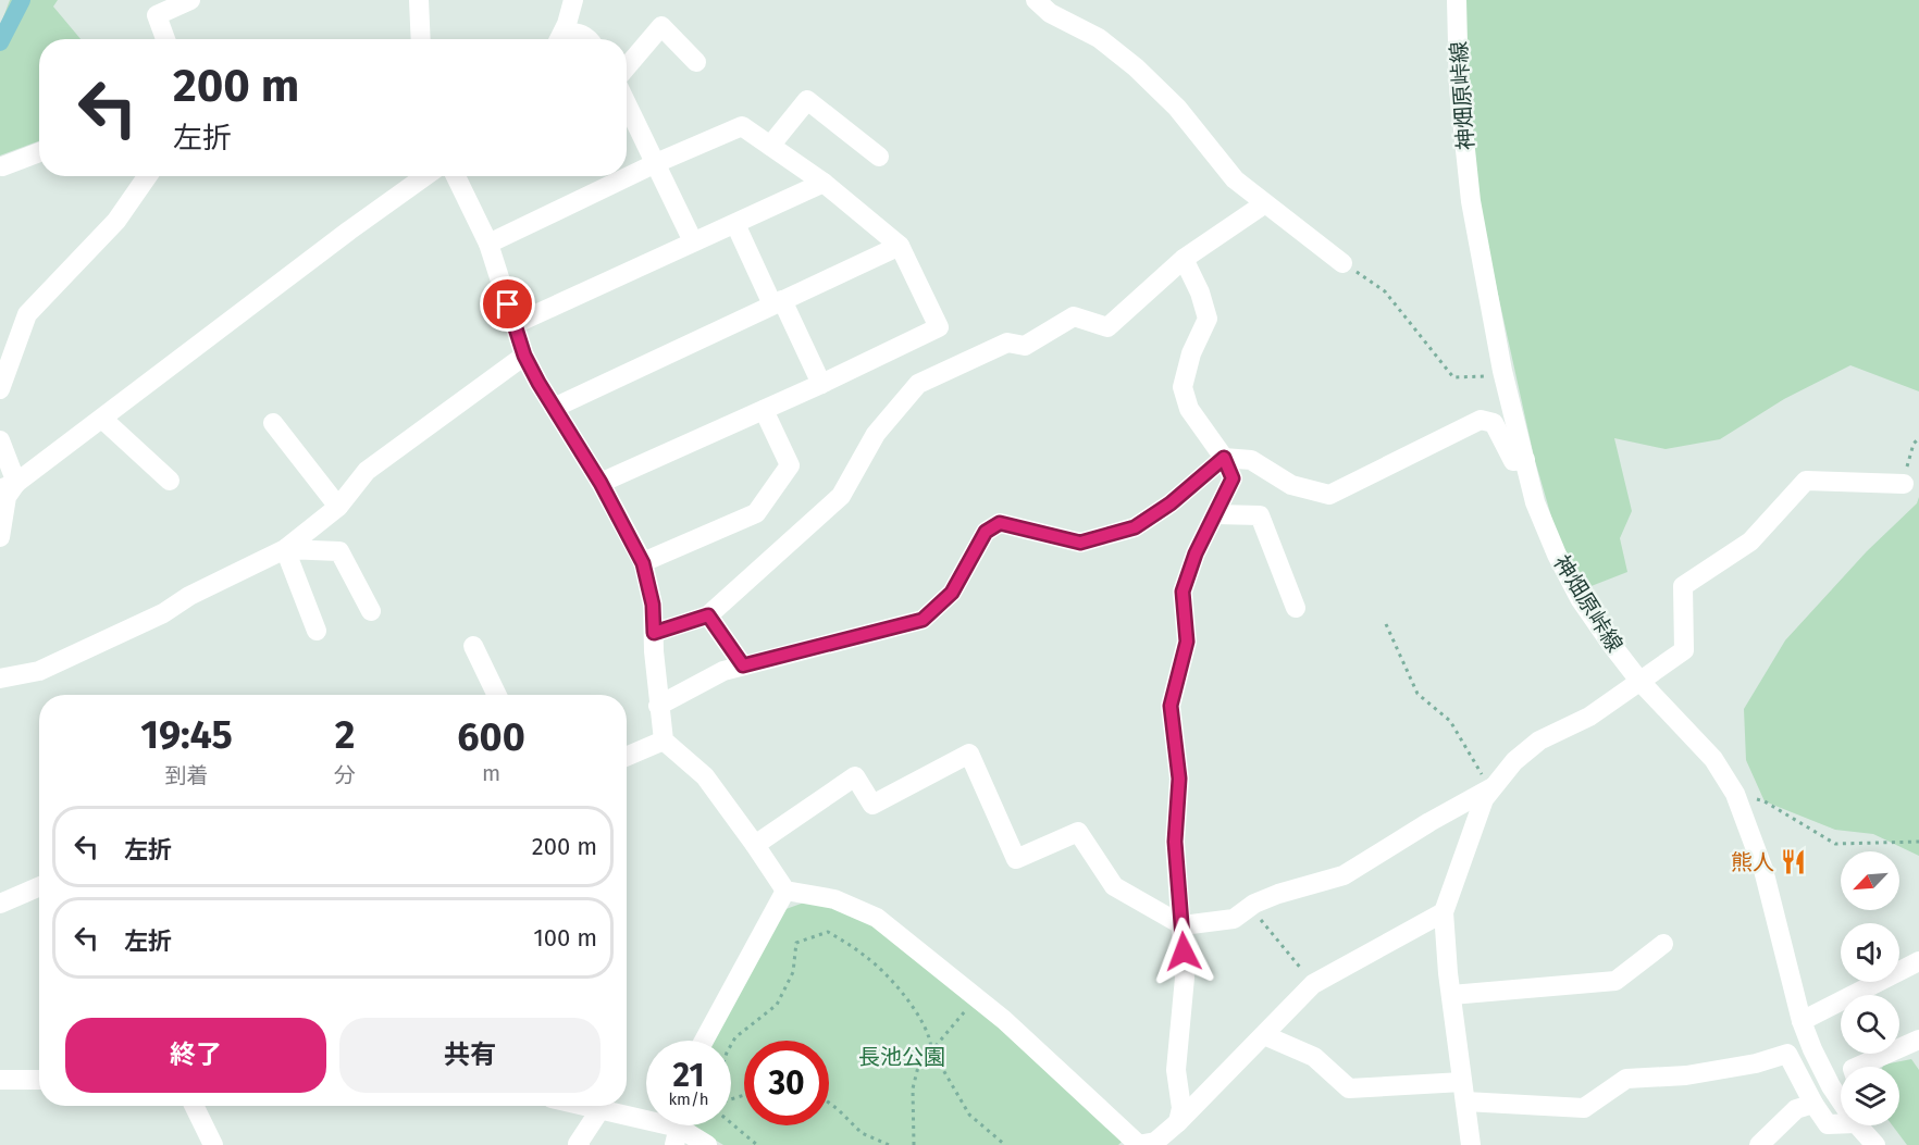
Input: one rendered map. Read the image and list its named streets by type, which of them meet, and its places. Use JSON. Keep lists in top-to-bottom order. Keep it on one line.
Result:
{"streets":{"street":["神畑原峠線"]},"parks":["長池公園"],"places":{"restaurant":["熊人"]},"north":"bottom left","page":{"turn":["200 m","左折"],"eta":["19:45","到着","2","分","600","m"],"list":[{"name":"左折","value":"200 m"},{"name":"左折","value":"100 m"}],"buttons":["終了","共有"],"speed":"21 km/h","limit":"30"}}
